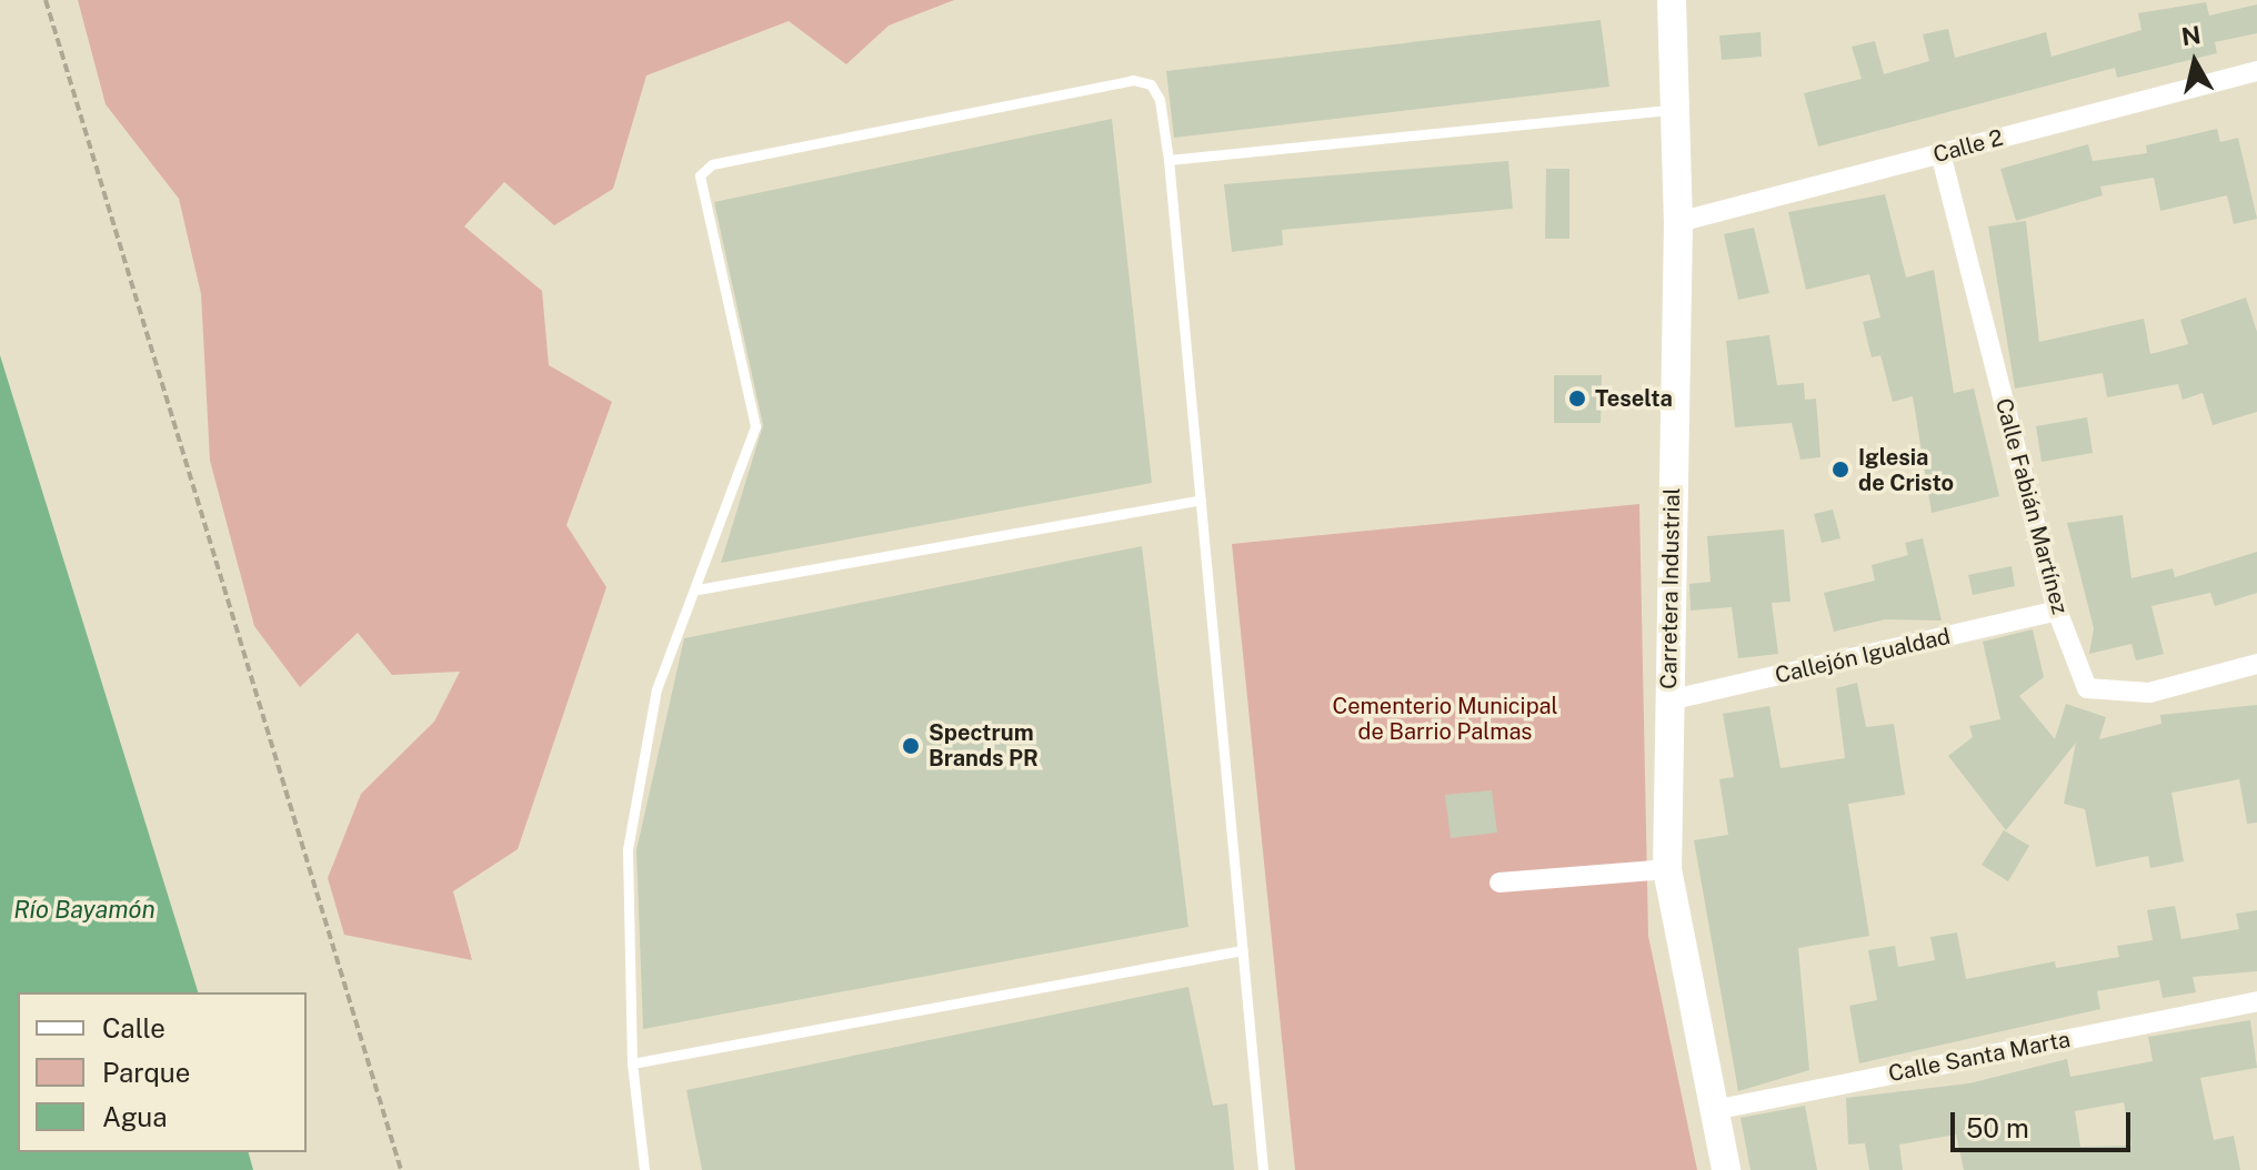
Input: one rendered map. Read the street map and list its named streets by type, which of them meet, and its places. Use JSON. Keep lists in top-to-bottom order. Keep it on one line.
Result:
{"streets":{"street":["Calle 2","Calle Fabián Martínez","Carretera Industrial","Callejón Igualdad","Calle Santa Marta"]},"crossings":[["Calle 2","Calle Fabián Martínez"],["Calle 2","Carretera Industrial"],["Calle Fabián Martínez","Callejón Igualdad"],["Carretera Industrial","Callejón Igualdad"],["Carretera Industrial","Calle Santa Marta"]],"water":["Río Bayamón"],"parks":["Cementerio Municipal de Barrio Palmas"],"places":["Teselta","Iglesia de Cristo","Spectrum Brands PR"],"legend":["Calle","Parque","Agua"],"scale_bar":"50 m","north":"top"}
